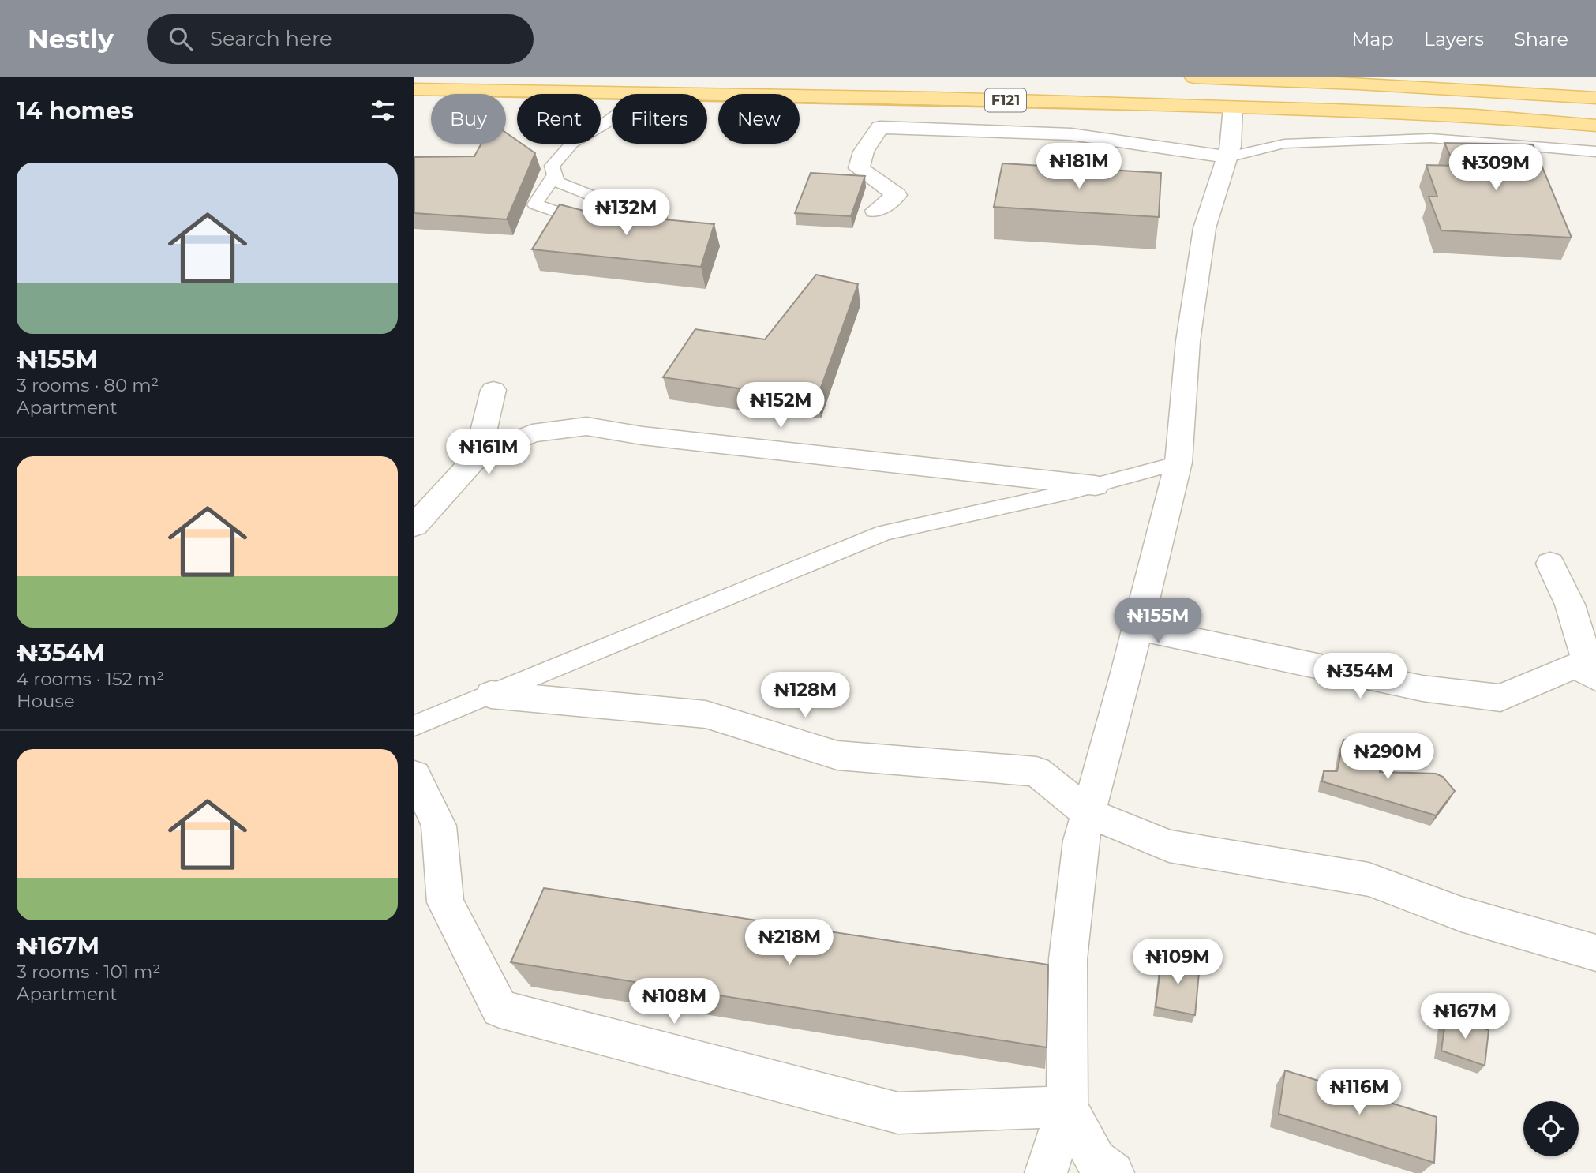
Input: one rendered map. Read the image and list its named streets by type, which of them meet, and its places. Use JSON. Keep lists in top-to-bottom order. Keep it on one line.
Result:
{"streets":{"main road":["F121"]},"page":{"header":"Nestly","search":"Search here","nav":["Map","Layers","Share"],"heading":"14 homes","chip":["Buy","Rent","Filters","New"],"price":["₦181M","₦309M","₦132M","₦152M","₦161M","₦155M","₦354M","₦128M","₦290M","₦218M","₦109M","₦108M","₦167M","₦116M"],"list":[{"name":"₦155M","note":"3 rooms · 80 m² · Apartment"},{"name":"₦354M","note":"4 rooms · 152 m² · House"},{"name":"₦167M","note":"3 rooms · 101 m² · Apartment"}]}}
